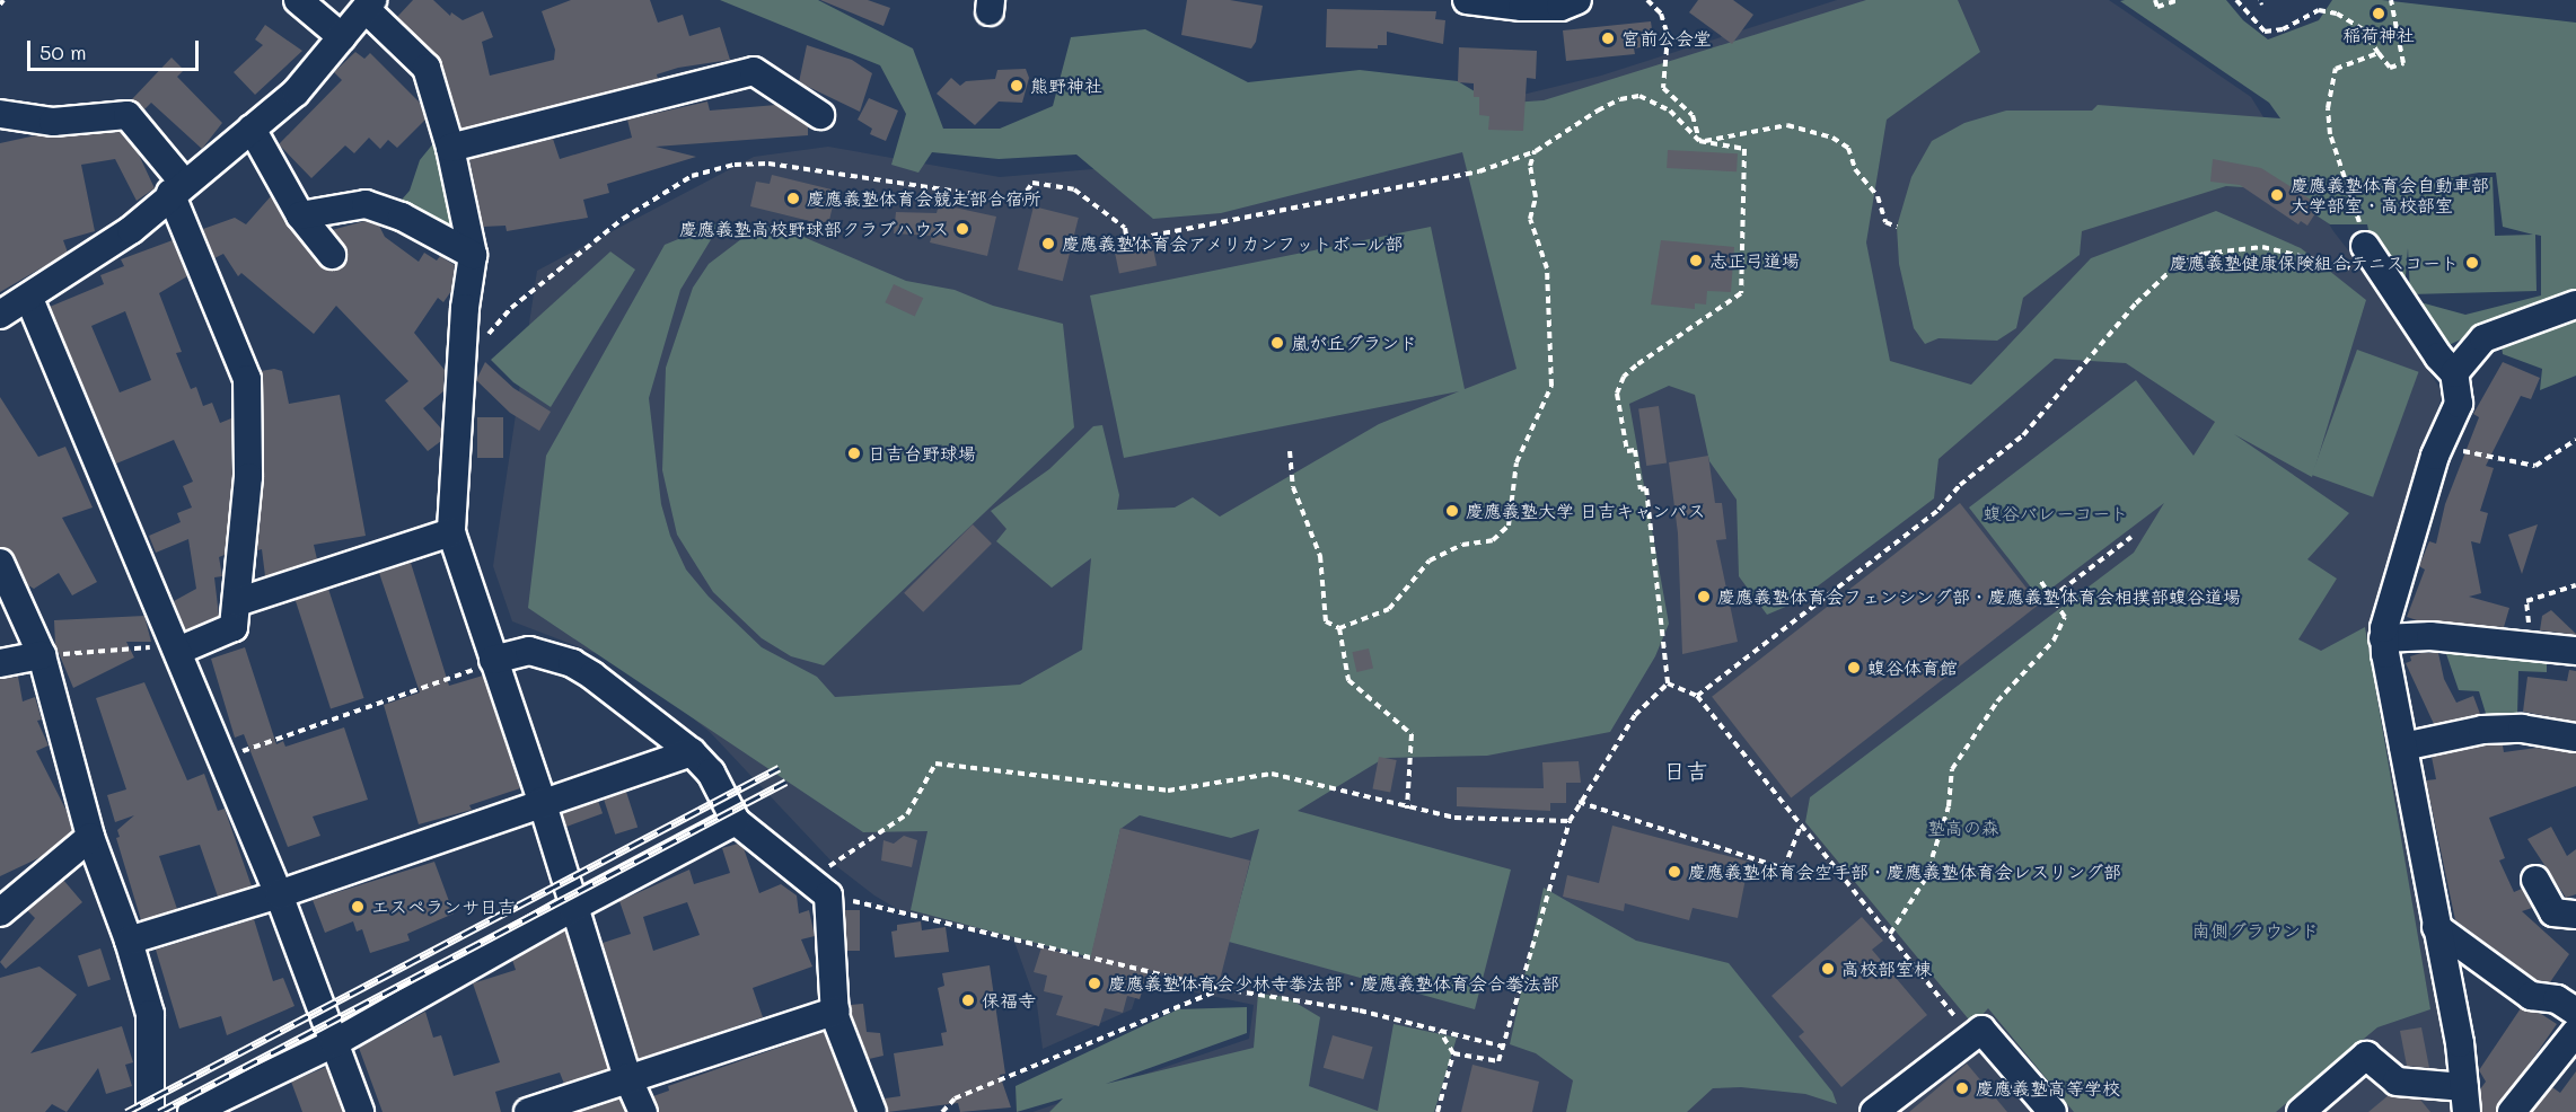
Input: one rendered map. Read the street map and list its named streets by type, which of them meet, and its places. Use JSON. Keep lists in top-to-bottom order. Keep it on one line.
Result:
{"districts":["日吉"],"parks":["蝮谷バレーコート","塾高の森","南側グラウンド"],"places":["稲荷神社","宮前公会堂","熊野神社","慶應義塾体育会自動車部 大学部室・高校部室","慶應義塾体育会競走部合宿所","慶應義塾高校野球部クラブハウス","慶應義塾体育会アメリカンフットボール部","志正弓道場","慶應義塾健康保険組合テニスコート","嵐が丘グランド","日吉台野球場","慶應義塾大学 日吉キャンパス","慶應義塾体育会フェンシング部・慶應義塾体育会相撲部蝮谷道場","蝮谷体育館","慶應義塾体育会空手部・慶應義塾体育会レスリング部","エスペランサ日吉","高校部室棟","慶應義塾体育会少林寺拳法部・慶應義塾体育会合拳法部","保福寺","慶應義塾高等学校"],"scale_bar":"50 m"}
